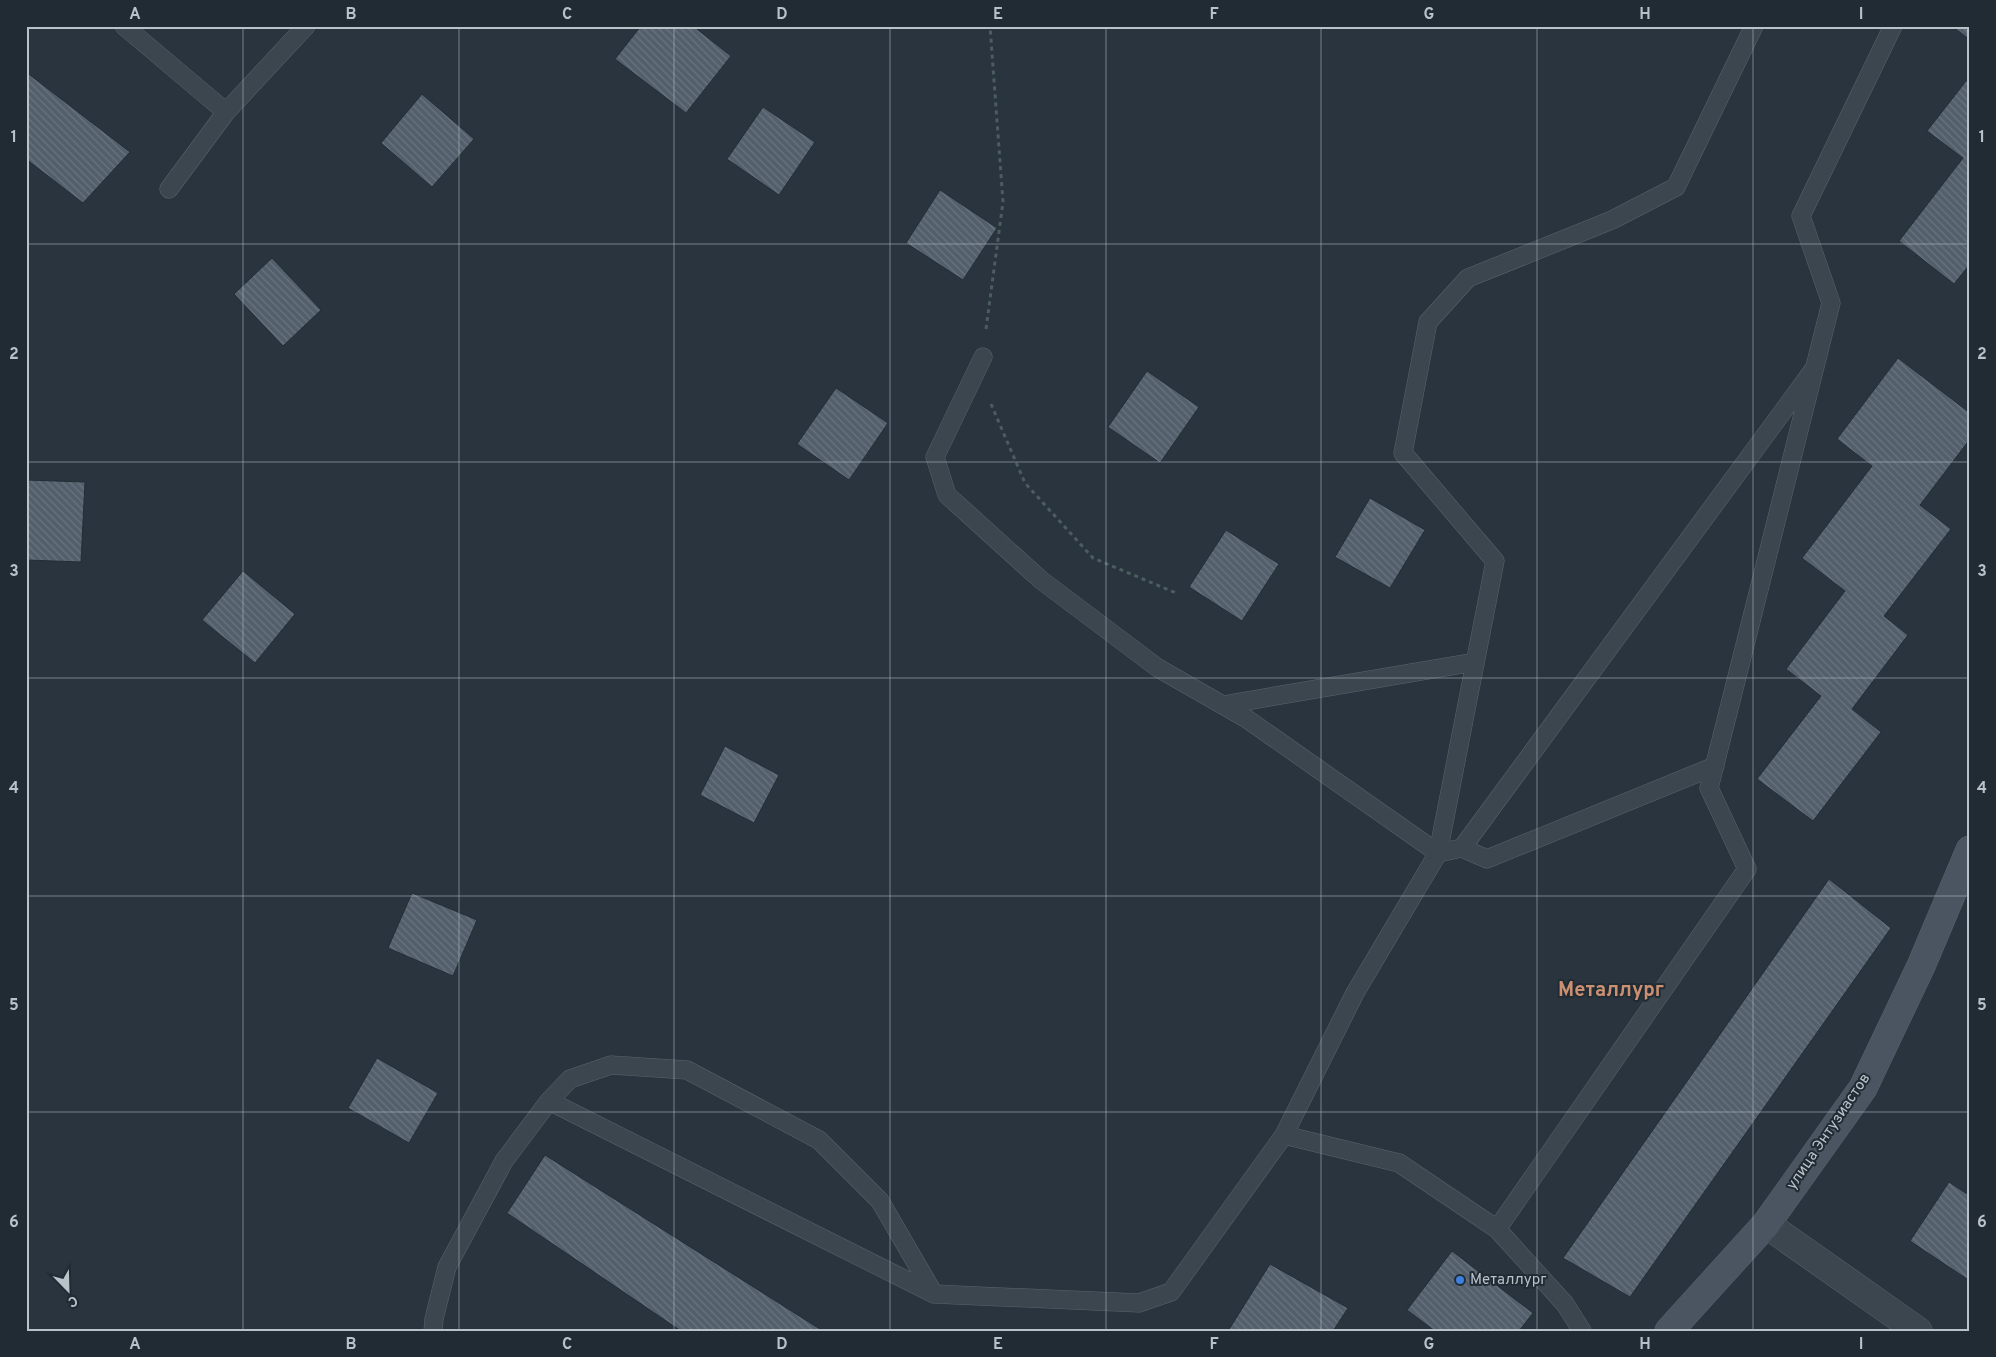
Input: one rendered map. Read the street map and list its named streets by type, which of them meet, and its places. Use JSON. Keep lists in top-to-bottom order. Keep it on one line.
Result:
{"streets":{"street":["улица Энтузиастов"]},"districts":["Металлург"],"places":["Металлург"],"north":"bottom right","grid":{"columns":["A","B","C","D","E","F","G","H","I"],"rows":["1","2","3","4","5","6"]}}
